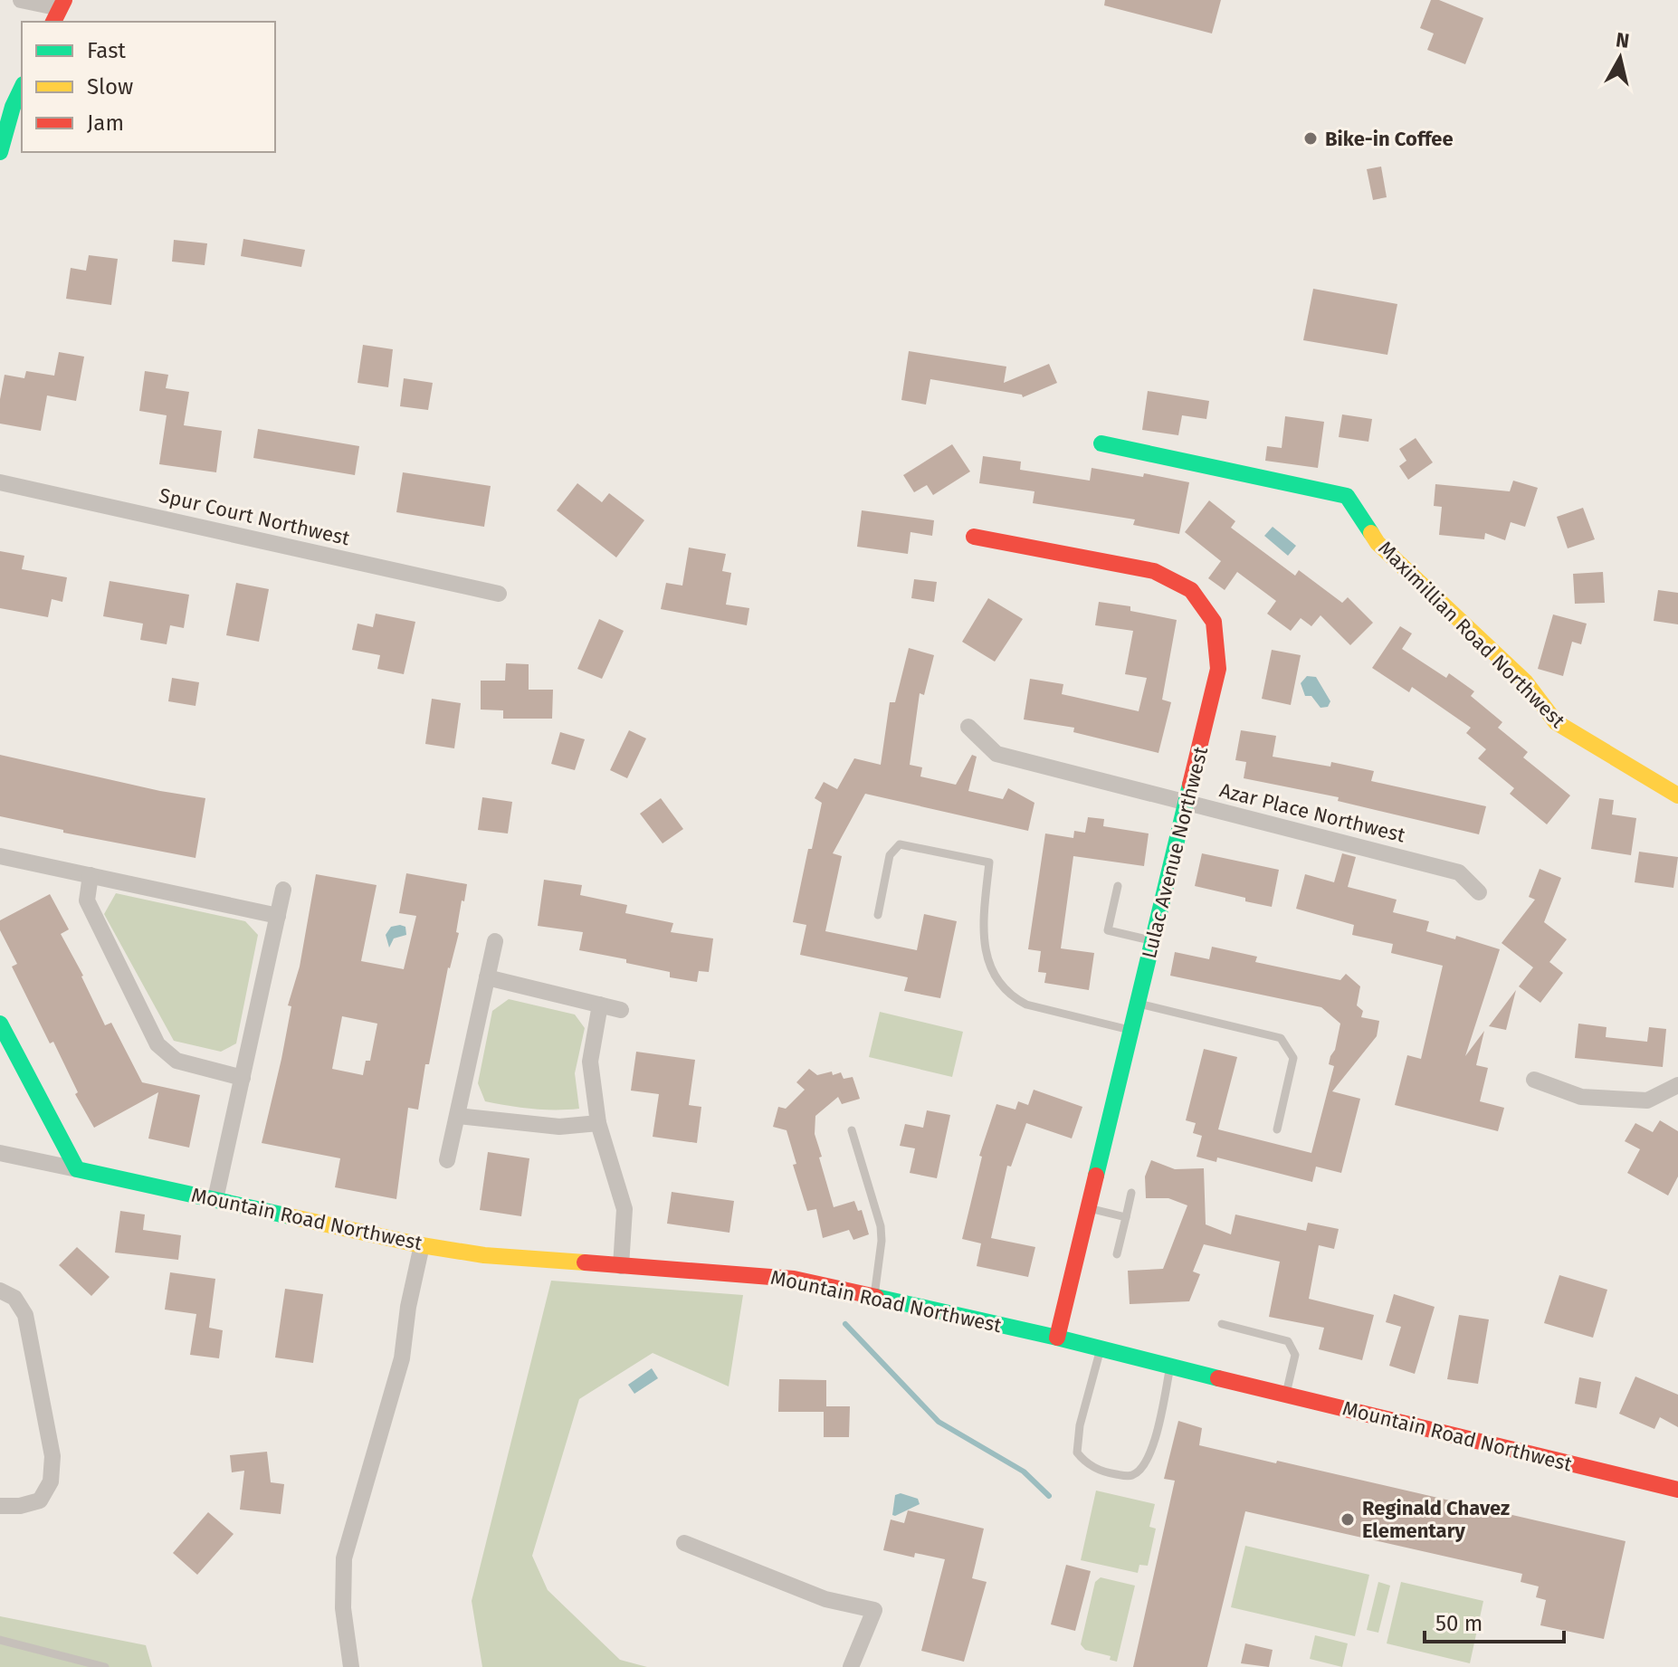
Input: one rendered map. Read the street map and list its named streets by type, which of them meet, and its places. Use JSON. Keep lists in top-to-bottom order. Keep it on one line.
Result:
{"streets":{"street":["Spur Court Northwest","Maximillian Road Northwest","Azar Place Northwest","Lulac Avenue Northwest","Mountain Road Northwest"]},"crossings":[["Azar Place Northwest","Lulac Avenue Northwest"],["Lulac Avenue Northwest","Mountain Road Northwest"]],"places":["Bike-in Coffee","Reginald Chavez Elementary"],"legend":["Fast","Slow","Jam"],"scale_bar":"50 m","north":"top"}
